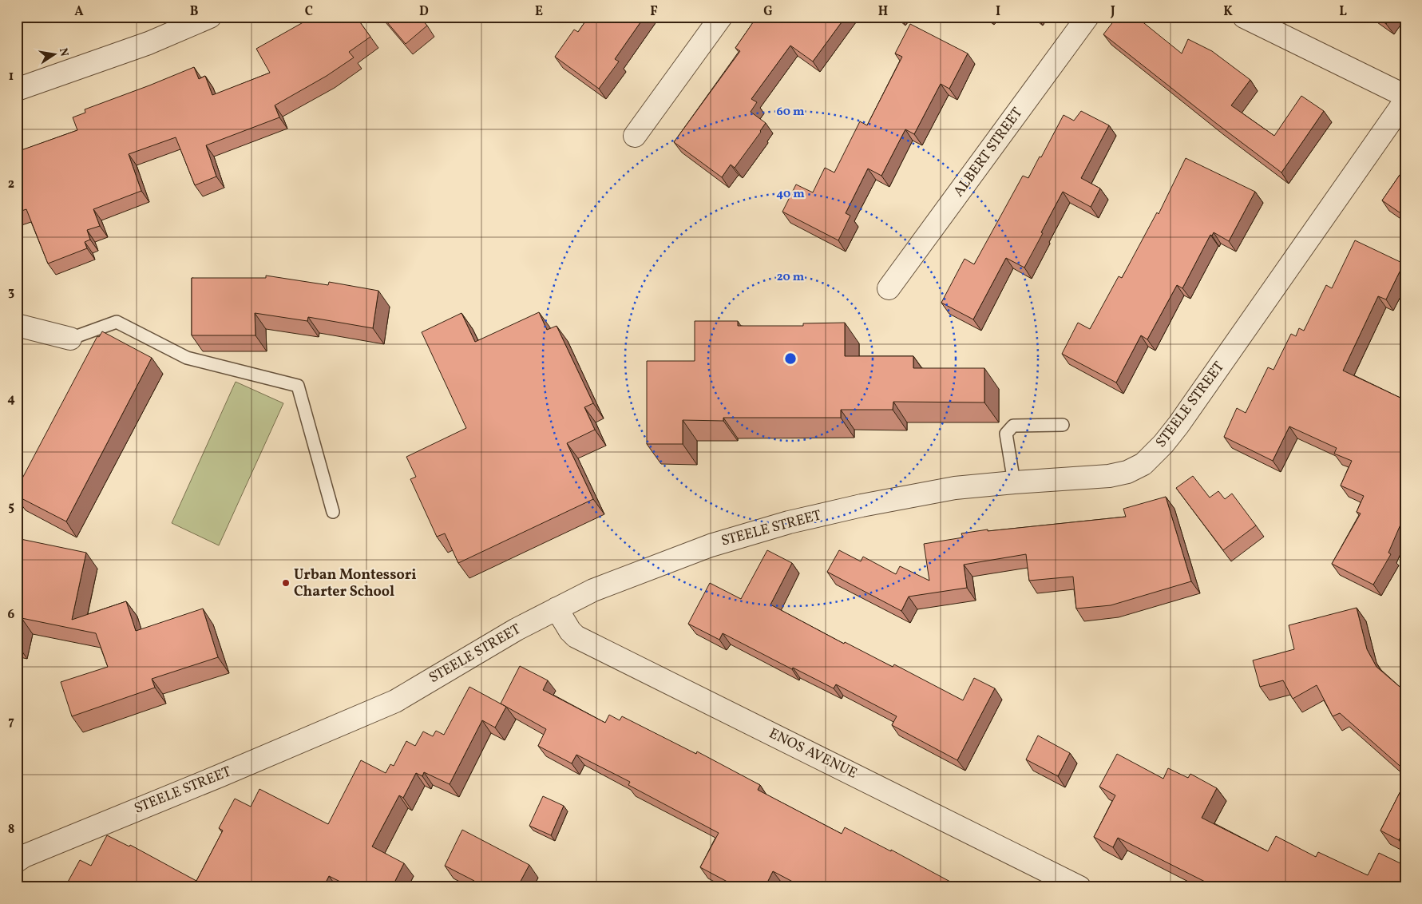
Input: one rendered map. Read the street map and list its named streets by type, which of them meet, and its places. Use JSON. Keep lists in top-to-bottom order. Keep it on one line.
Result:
{"streets":{"street":["ALBERT STREET","STEELE STREET","ENOS AVENUE"]},"crossings":[["STEELE STREET","ENOS AVENUE"]],"places":["Urban Montessori Charter School"],"north":"right","grid":{"columns":["A","B","C","D","E","F","G","H","I","J","K","L"],"rows":["1","2","3","4","5","6","7","8"]},"rings":["60 m","40 m","20 m"]}
